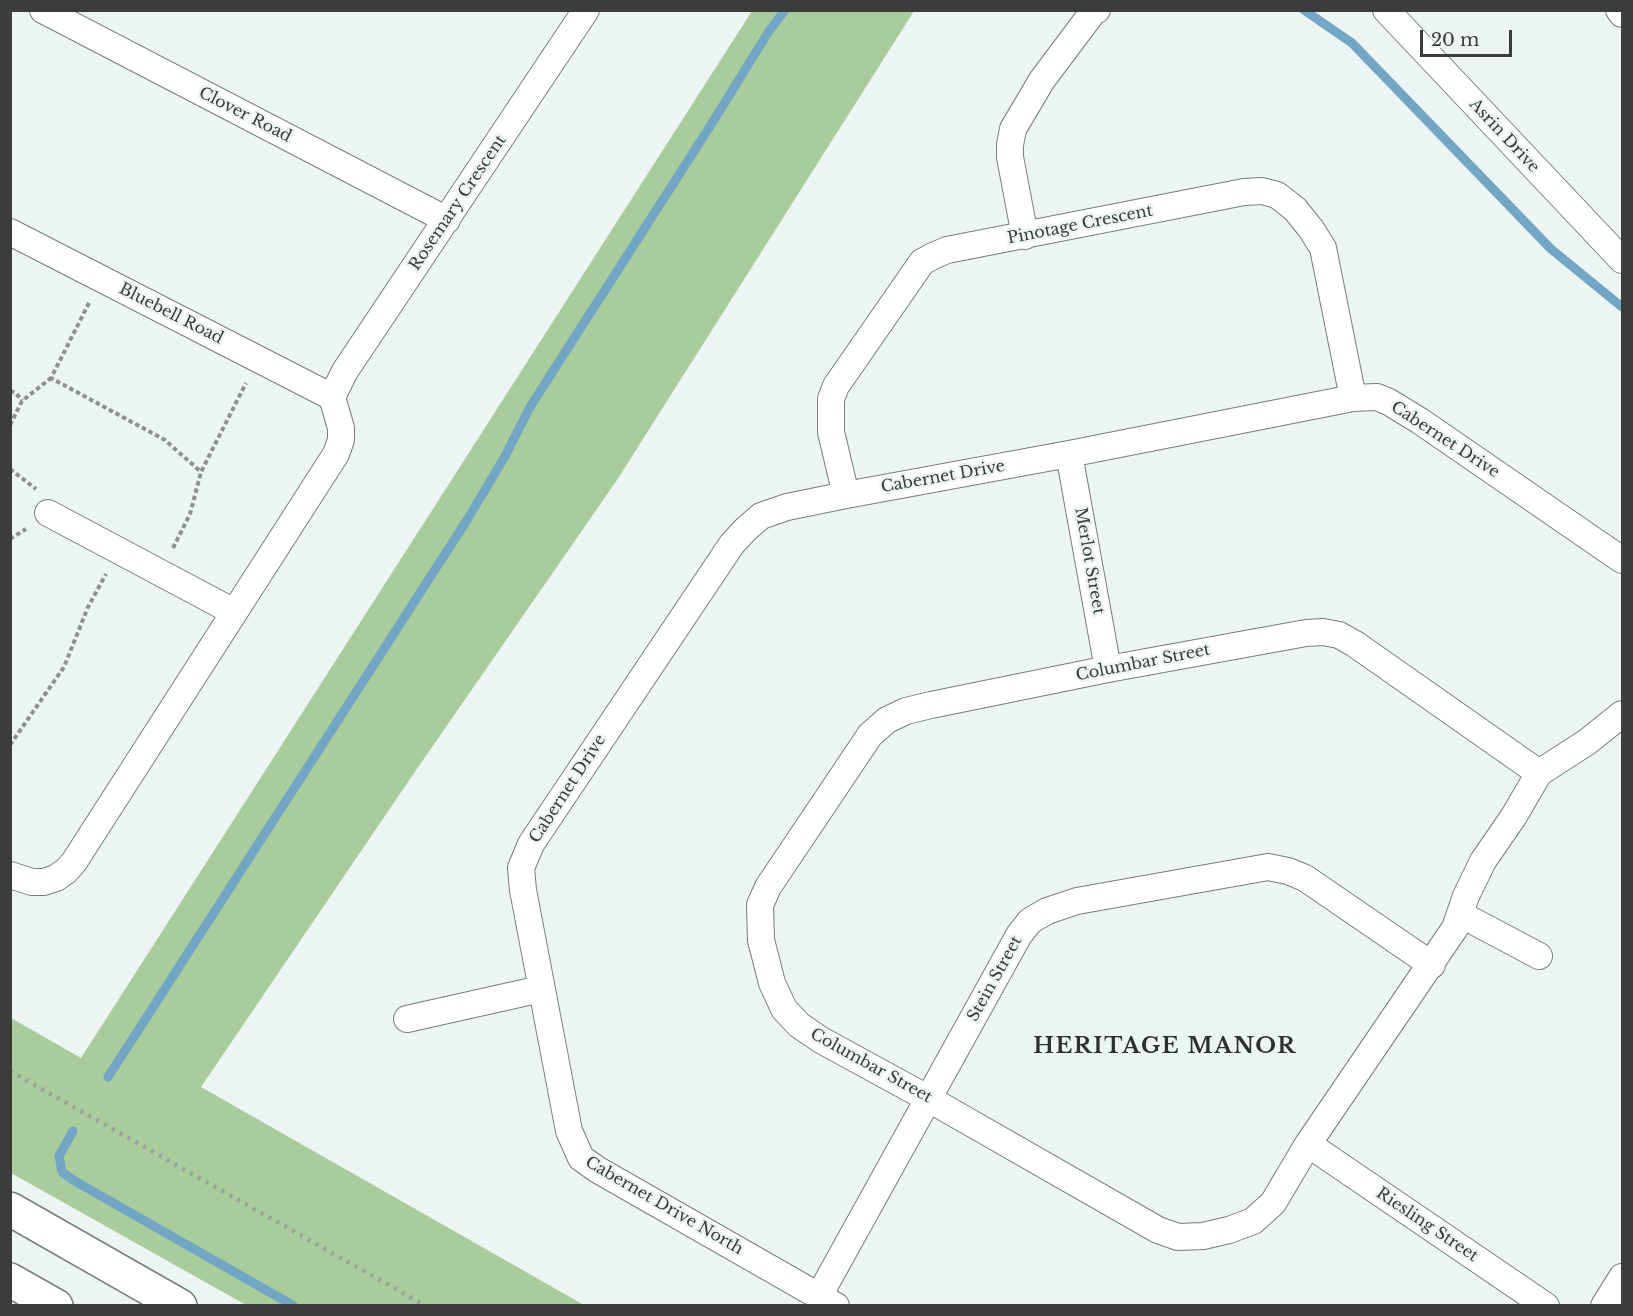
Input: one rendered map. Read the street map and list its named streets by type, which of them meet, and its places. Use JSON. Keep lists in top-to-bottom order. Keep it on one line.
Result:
{"streets":{"street":["Clover Road","Asrin Drive","Rosemary Crescent","Pinotage Crescent","Bluebell Road","Cabernet Drive","Merlot Street","Columbar Street","Stein Street","Cabernet Drive North","Riesling Street"]},"crossings":[["Clover Road","Rosemary Crescent"],["Rosemary Crescent","Bluebell Road"],["Pinotage Crescent","Cabernet Drive"],["Cabernet Drive","Merlot Street"],["Cabernet Drive","Cabernet Drive North"],["Merlot Street","Columbar Street"],["Columbar Street","Stein Street"],["Columbar Street","Riesling Street"],["Stein Street","Cabernet Drive North"]],"districts":["HERITAGE MANOR"],"scale_bar":"20 m"}
